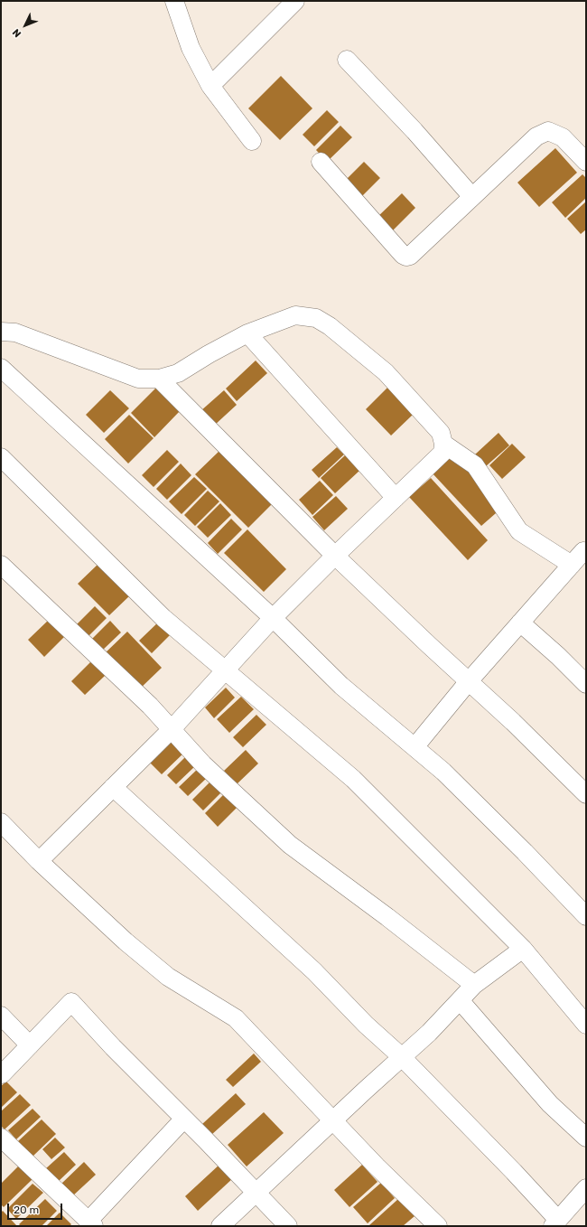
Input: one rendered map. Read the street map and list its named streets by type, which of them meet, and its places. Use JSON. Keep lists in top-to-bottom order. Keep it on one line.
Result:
{"scale_bar":"20 m","north":"bottom left"}
